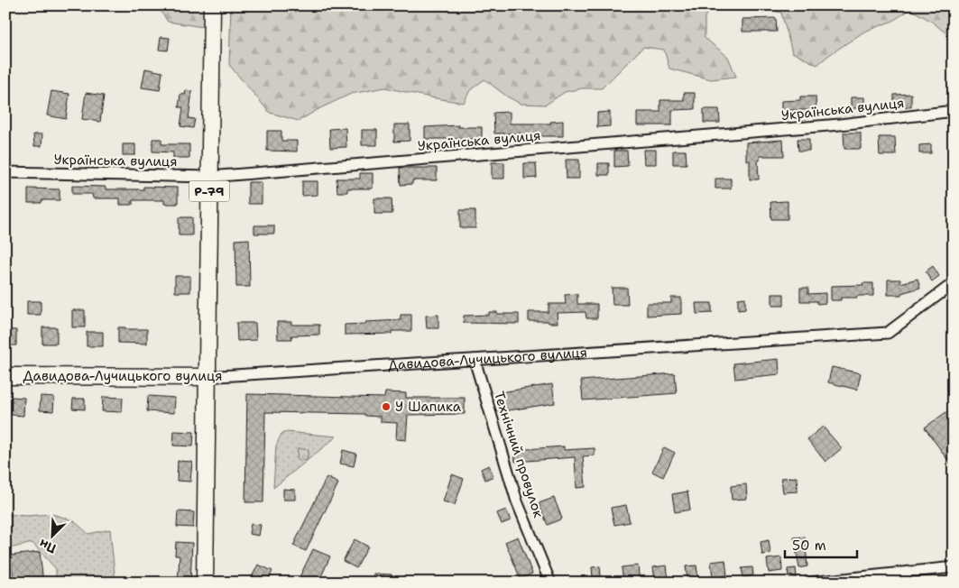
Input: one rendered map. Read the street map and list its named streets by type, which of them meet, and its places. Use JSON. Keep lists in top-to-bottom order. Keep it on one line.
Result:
{"streets":{"main road":["Р-79","Давидова-Лучицького вулиця"],"street":["Українська вулиця","Технічний провулок"]},"crossings":[["Українська вулиця","Р-79"],["Р-79","Давидова-Лучицького вулиця"],["Давидова-Лучицького вулиця","Технічний провулок"]],"places":["У Шапика"],"scale_bar":"50 m","north":"bottom left"}
